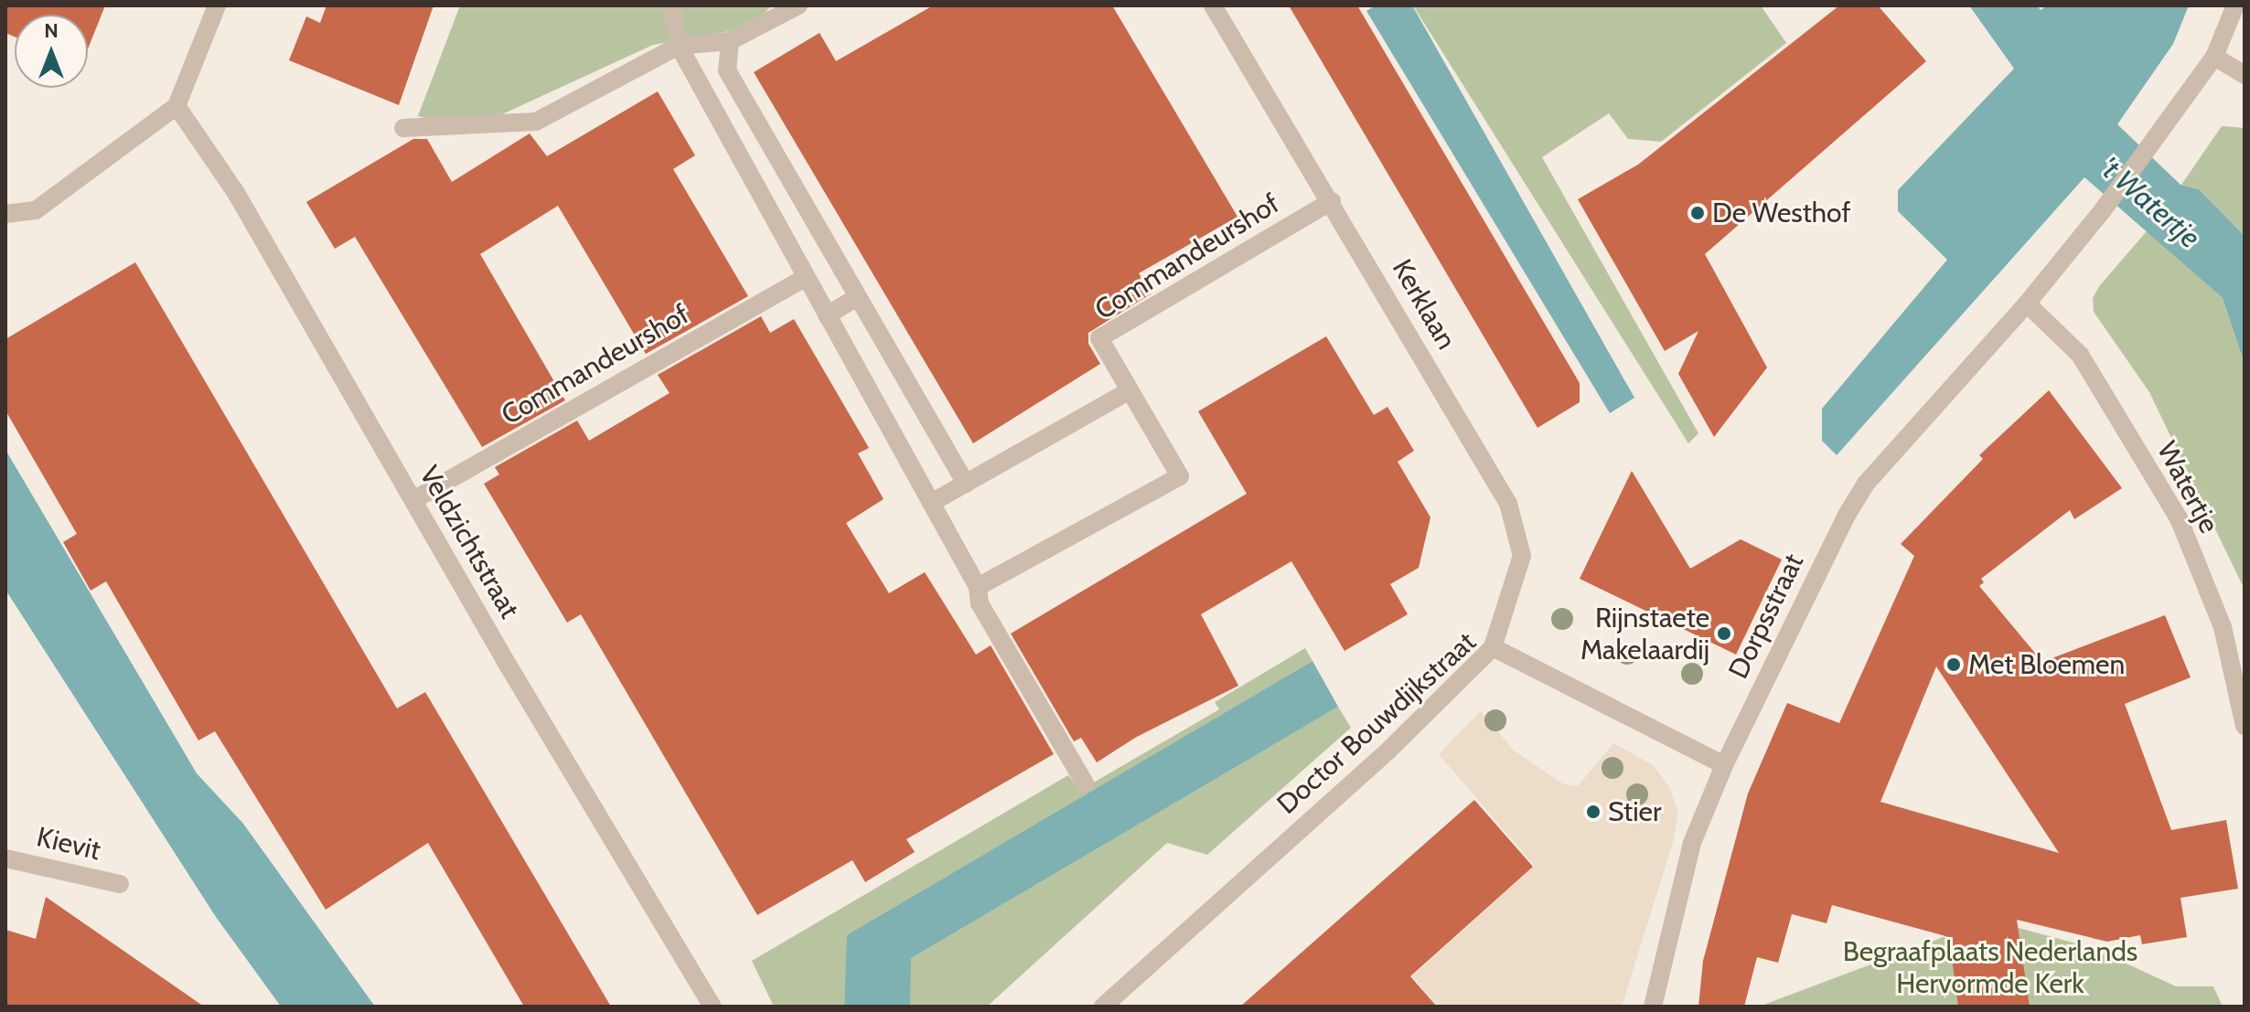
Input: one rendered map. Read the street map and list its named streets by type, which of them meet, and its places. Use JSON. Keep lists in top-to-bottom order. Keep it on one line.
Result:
{"streets":{"street":["Commandeurshof","Kerklaan","Watertje","Veldzichtstraat","Dorpsstraat","Doctor Bouwdijkstraat","Kievit"]},"crossings":[["Commandeurshof","Kerklaan"],["Commandeurshof","Veldzichtstraat"],["Kerklaan","Doctor Bouwdijkstraat"],["Watertje","Dorpsstraat"],["Dorpsstraat","Doctor Bouwdijkstraat"]],"water":["'t Watertje"],"parks":["Begraafplaats Nederlands Hervormde Kerk"],"places":["De Westhof","Rijnstaete Makelaardij","Met Bloemen","Stier"],"north":"top"}
